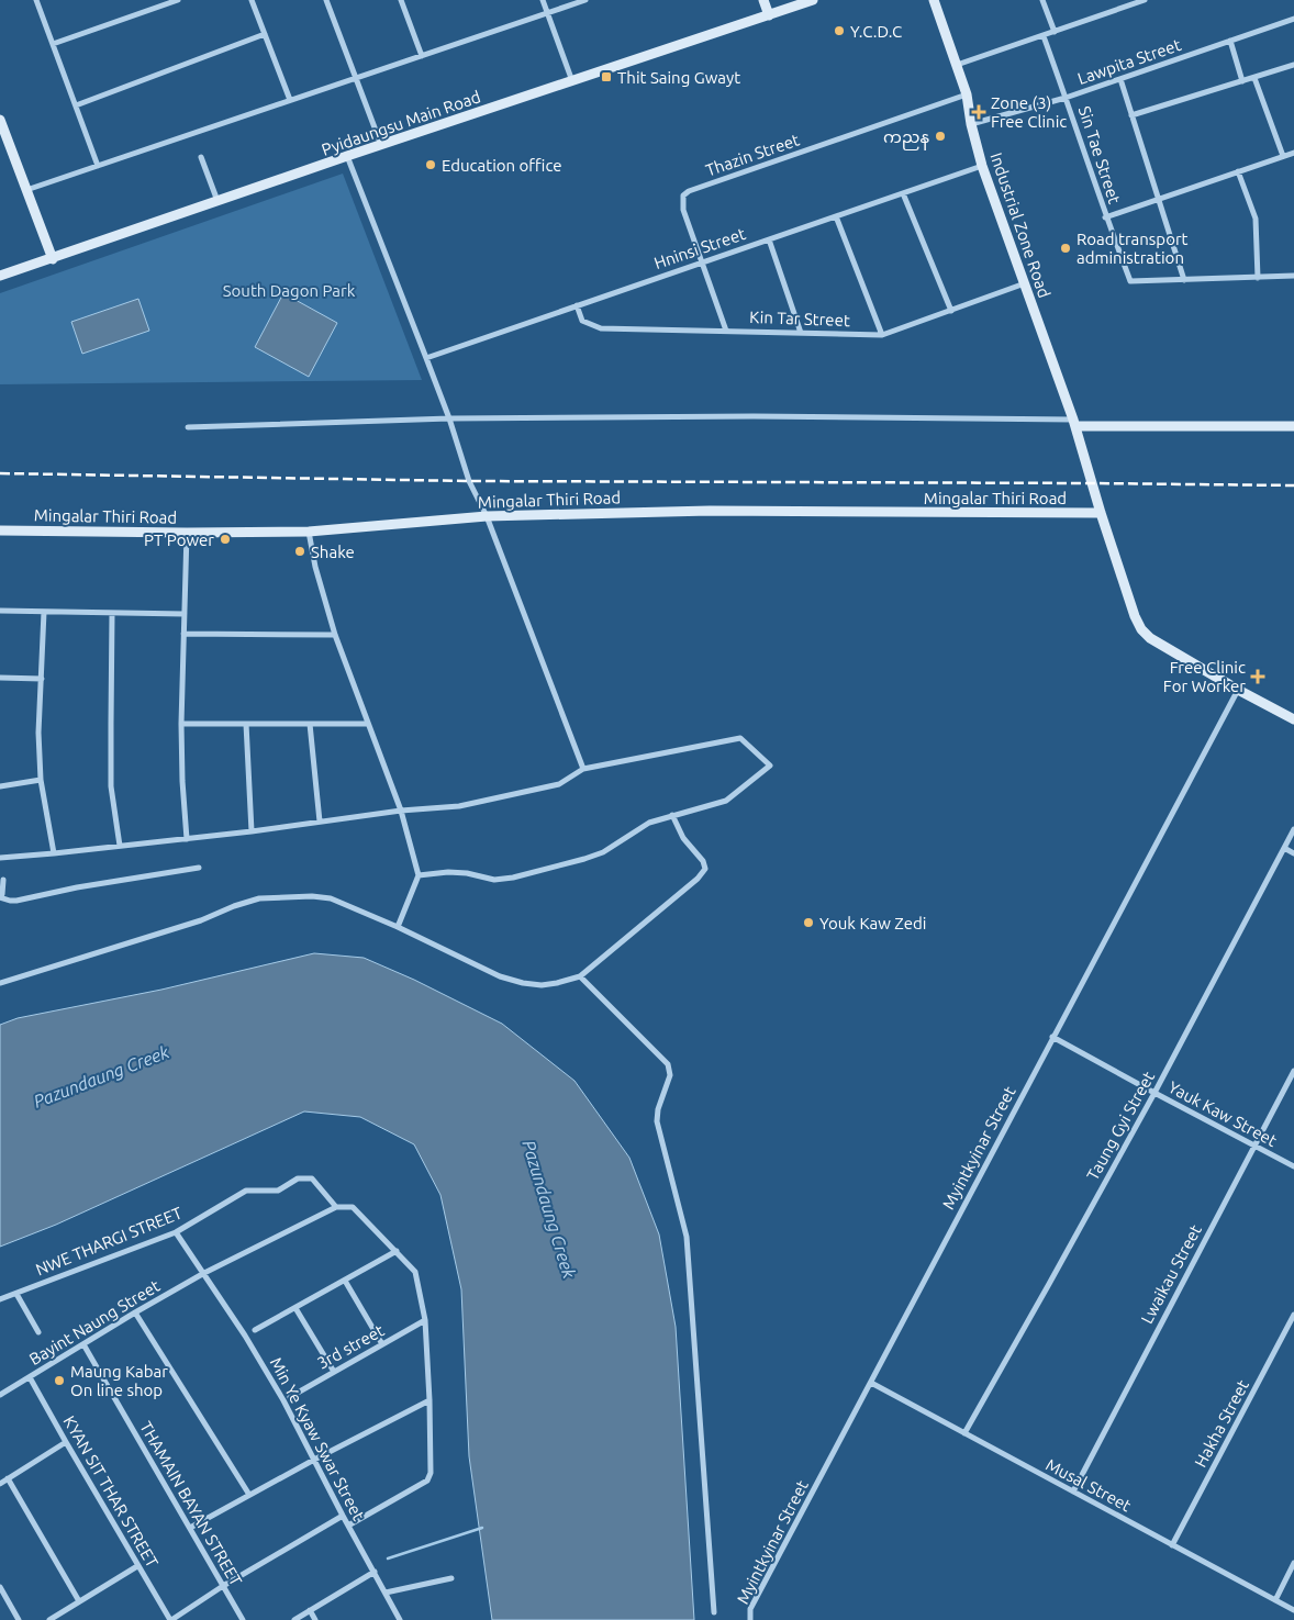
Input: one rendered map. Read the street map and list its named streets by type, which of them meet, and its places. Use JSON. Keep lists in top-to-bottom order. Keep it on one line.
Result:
{"streets":{"street":["Lawpita Street","Pyidaungsu Main Road","Thazin Street","Sin Tae Street","Industrial Zone Road","Hninsi Street","Kin Tar Street","Mingalar Thiri Road","Yauk Kaw Street","Taung Gyi Street","Myintkyinar Street","NWE THARGI STREET","Lwaikau Street","Bayint Naung Street","3rd street","Hakha Street","Min Ye Kyaw Swar Street","Musal Street","KYAN SIT THAR STREET","THAMAIN BAYAN STREET"]},"crossings":[["Lawpita Street","Sin Tae Street"],["Lawpita Street","Industrial Zone Road"],["Thazin Street","Industrial Zone Road"],["Thazin Street","Hninsi Street"],["Thazin Street","Kin Tar Street"],["Industrial Zone Road","Hninsi Street"],["Industrial Zone Road","Kin Tar Street"],["Industrial Zone Road","Mingalar Thiri Road"],["Industrial Zone Road","Myintkyinar Street"],["Hninsi Street","Kin Tar Street"],["Yauk Kaw Street","Taung Gyi Street"],["Yauk Kaw Street","Myintkyinar Street"],["Yauk Kaw Street","Lwaikau Street"],["Taung Gyi Street","Musal Street"],["Myintkyinar Street","Musal Street"],["NWE THARGI STREET","Bayint Naung Street"],["NWE THARGI STREET","Min Ye Kyaw Swar Street"],["Lwaikau Street","Musal Street"],["Bayint Naung Street","Min Ye Kyaw Swar Street"],["Bayint Naung Street","KYAN SIT THAR STREET"],["Bayint Naung Street","THAMAIN BAYAN STREET"],["Hakha Street","Musal Street"]],"water":["Pazundaung Creek"],"parks":["South Dagon Park"],"places":{"other":["Y.C.D.C","ကညန","Education office","Road transport administration","PT Power","Shake","Youk Kaw Zedi","Maung Kabar On line shop"],"transit":["Thit Saing Gwayt"],"health":["Zone (3) Free Clinic","Free Clinic For Worker"]}}
